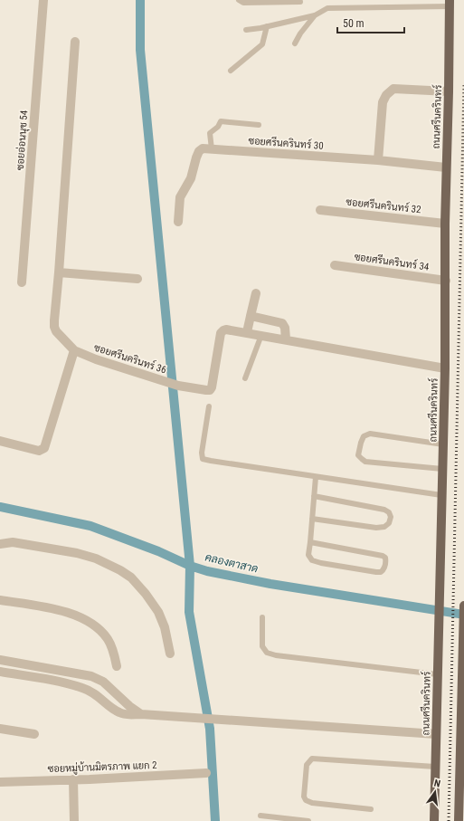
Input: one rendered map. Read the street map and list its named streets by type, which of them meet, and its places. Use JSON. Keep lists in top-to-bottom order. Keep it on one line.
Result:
{"streets":{"main road":["ถนนศรีนครินทร์"],"street":["ซอยอ่อนนุช 54","ซอยศรีนครินทร์ 30","ซอยศรีนครินทร์ 32","ซอยศรีนครินทร์ 34","ซอยศรีนครินทร์ 36","ซอยหมู่บ้านมิตรภาพ แยก 2"]},"crossings":[["ถนนศรีนครินทร์","ซอยศรีนครินทร์ 30"],["ถนนศรีนครินทร์","ซอยศรีนครินทร์ 32"],["ถนนศรีนครินทร์","ซอยศรีนครินทร์ 34"],["ถนนศรีนครินทร์","ซอยศรีนครินทร์ 36"]],"water":["คลองตาสาด"],"scale_bar":"50 m","north":"top"}
